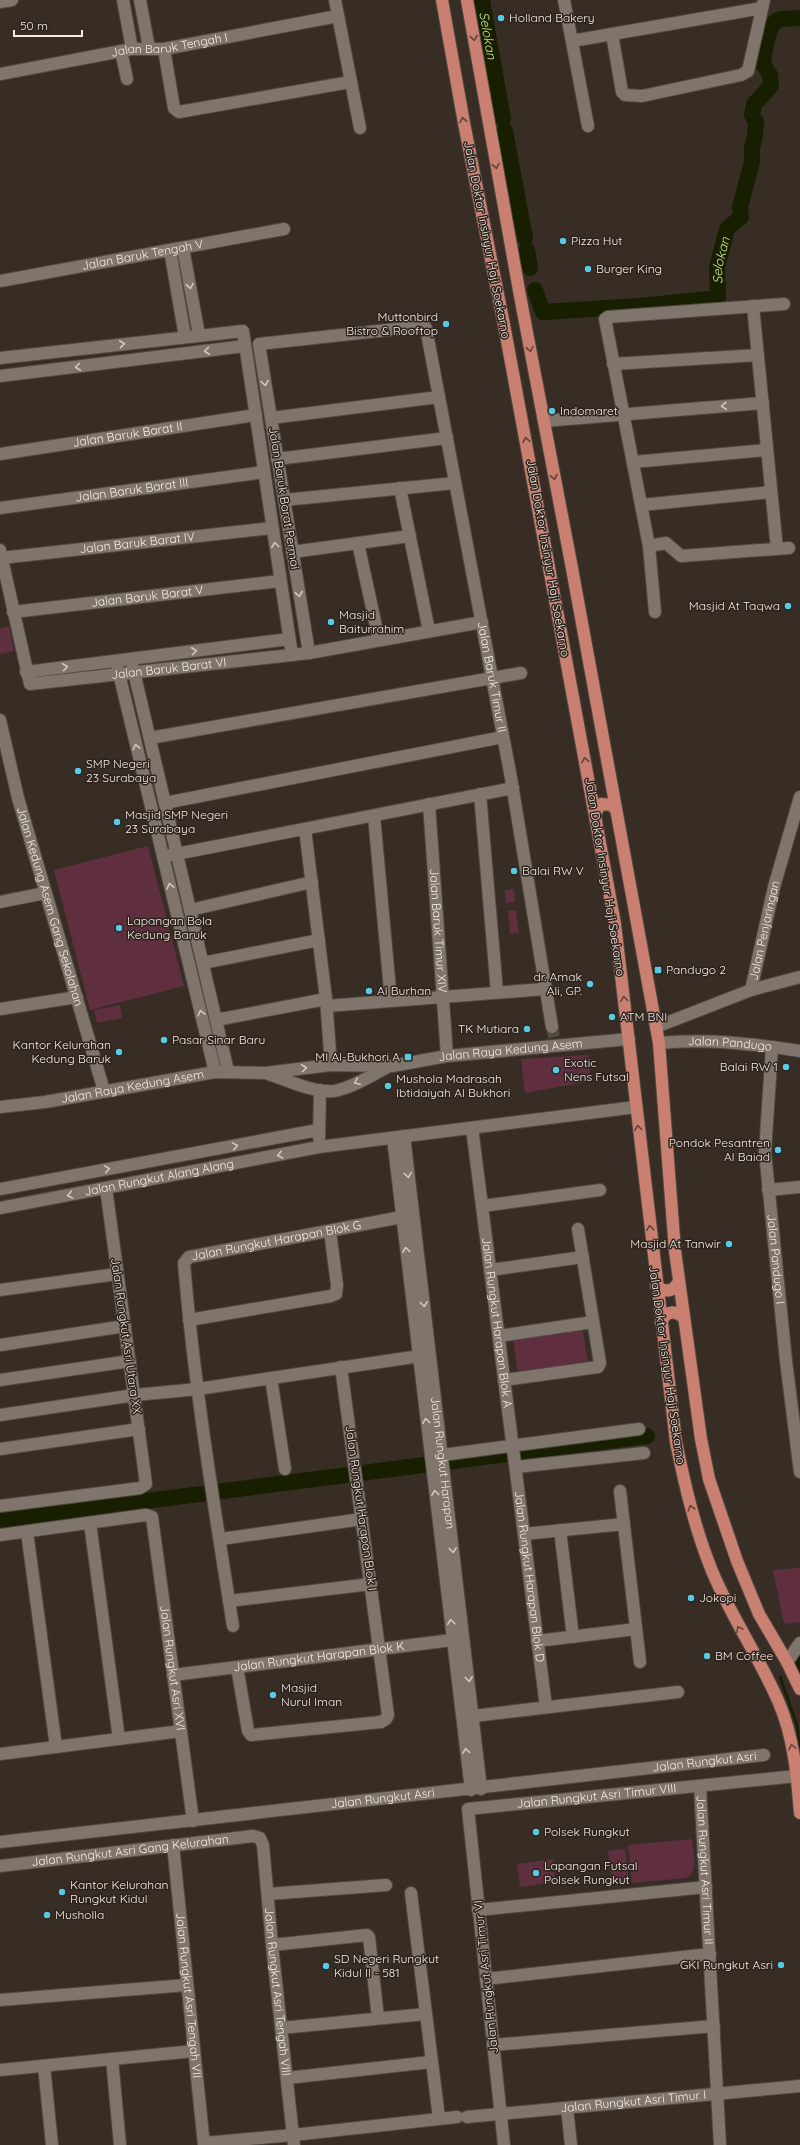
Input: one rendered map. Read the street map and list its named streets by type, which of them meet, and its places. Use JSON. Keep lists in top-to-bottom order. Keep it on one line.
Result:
{"streets":{"main road":["Jalan Doktor Insinyur Haji Soekarno"],"street":["Jalan Baruk Tengah I","Jalan Baruk Tengah V","Jalan Baruk Barat II","Jalan Baruk Barat III","Jalan Baruk Barat Permai","Jalan Baruk Barat IV","Jalan Baruk Barat V","Jalan Baruk Barat VI","Jalan Baruk Timur II","Jalan Kedung Asem Gang Sekolahan","Jalan Baruk Timur XIV","Jalan Penjaringan","Jalan Pandugo","Jalan Raya Kedung Asem","Jalan Rungkut Alang Alang","Jalan Rungkut Harapan Blok G","Jalan Pandugo I","Jalan Rungkut Harapan Blok A","Jalan Rungkut Asri Utara XX","Jalan Rungkut Harapan","Jalan Rungkut Harapan Blok I","Jalan Rungkut Harapan Blok D","Jalan Rungkut Harapan Blok K","Jalan Rungkut Asri XVI","Jalan Rungkut Asri","Jalan Rungkut Asri Timur VIII","Jalan Rungkut Asri Gang Kelurahan","Jalan Rungkut Asri Timur II","Jalan Rungkut Asri Timur VI","Jalan Rungkut Asri Tengah VIII","Jalan Rungkut Asri Tengah VII","Jalan Rungkut Asri Timur I"]},"crossings":[["Jalan Doktor Insinyur Haji Soekarno","Jalan Penjaringan"],["Jalan Doktor Insinyur Haji Soekarno","Jalan Pandugo"],["Jalan Doktor Insinyur Haji Soekarno","Jalan Raya Kedung Asem"],["Jalan Doktor Insinyur Haji Soekarno","Jalan Rungkut Asri Timur VIII"],["Jalan Baruk Barat II","Jalan Baruk Barat Permai"],["Jalan Baruk Barat III","Jalan Baruk Barat Permai"],["Jalan Baruk Barat Permai","Jalan Baruk Barat IV"],["Jalan Baruk Barat Permai","Jalan Baruk Barat V"],["Jalan Baruk Barat Permai","Jalan Baruk Barat VI"],["Jalan Baruk Barat Permai","Jalan Baruk Timur II"],["Jalan Baruk Barat VI","Jalan Baruk Timur II"],["Jalan Baruk Timur II","Jalan Raya Kedung Asem"],["Jalan Kedung Asem Gang Sekolahan","Jalan Raya Kedung Asem"],["Jalan Baruk Timur XIV","Jalan Raya Kedung Asem"],["Jalan Pandugo","Jalan Pandugo I"],["Jalan Rungkut Alang Alang","Jalan Rungkut Asri Utara XX"],["Jalan Rungkut Harapan Blok G","Jalan Rungkut Harapan"],["Jalan Rungkut Harapan Blok A","Jalan Rungkut Harapan Blok D"],["Jalan Rungkut Harapan","Jalan Rungkut Harapan Blok K"],["Jalan Rungkut Harapan","Jalan Rungkut Asri"],["Jalan Rungkut Harapan Blok I","Jalan Rungkut Harapan Blok K"],["Jalan Rungkut Harapan Blok K","Jalan Rungkut Asri XVI"],["Jalan Rungkut Asri XVI","Jalan Rungkut Asri"],["Jalan Rungkut Asri Timur VIII","Jalan Rungkut Asri Timur II"],["Jalan Rungkut Asri Timur VIII","Jalan Rungkut Asri Timur VI"],["Jalan Rungkut Asri Gang Kelurahan","Jalan Rungkut Asri Tengah VIII"],["Jalan Rungkut Asri Gang Kelurahan","Jalan Rungkut Asri Tengah VII"],["Jalan Rungkut Asri Timur II","Jalan Rungkut Asri Timur I"],["Jalan Rungkut Asri Timur VI","Jalan Rungkut Asri Timur I"],["Jalan Rungkut Asri Tengah VIII","Jalan Rungkut Asri Timur I"],["Jalan Rungkut Asri Tengah VII","Jalan Rungkut Asri Timur I"]],"water":["Selokan"],"places":{"other":["Holland Bakery","Pizza Hut","Burger King","Muttonbird Bistro & Rooftop","Indomaret","Masjid At Taqwa","Masjid Baiturrahim","SMP Negeri 23 Surabaya","Masjid SMP Negeri 23 Surabaya","Balai RW V","Lapangan Bola Kedung Baruk","dr. Amak Ali, GP.","Al Burhan","ATM BNI","TK Mutiara","Pasar Sinar Baru","Kantor Kelurahan Kedung Baruk","Balai RW 1","Exotic Nens Futsal","Mushola Madrasah Ibtidaiyah Al Bukhori","Pondok Pesantren Al Baiad","Masjid At Tanwir","Jokopi","BM Coffee","Masjid Nurul Iman","Polsek Rungkut","Lapangan Futsal Polsek Rungkut","Kantor Kelurahan Rungkut Kidul","Musholla","GKI Rungkut Asri","SD Negeri Rungkut Kidul II - 581"],"transit":["Pandugo 2","MI Al-Bukhori A"]},"scale_bar":"50 m"}
